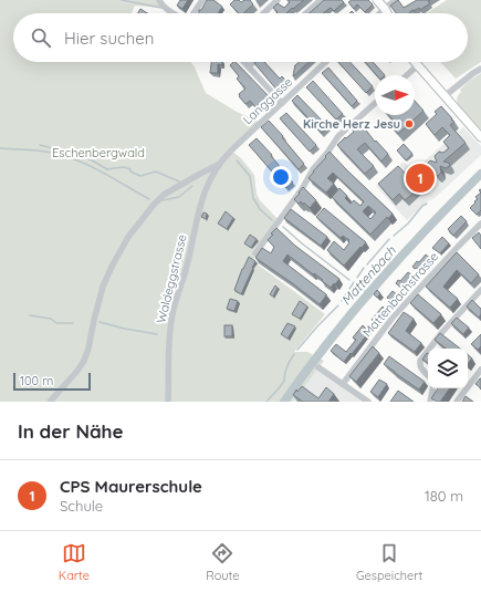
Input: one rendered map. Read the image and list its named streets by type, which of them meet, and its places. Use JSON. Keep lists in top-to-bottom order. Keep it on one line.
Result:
{"streets":{"street":["Langgasse","Waldeggstrasse","Mattenbachstrasse"]},"crossings":[["Langgasse","Waldeggstrasse"]],"water":["Mattenbach"],"parks":["Eschenbergwald"],"places":["Kirche Herz Jesu"],"scale_bar":"100 m","north":"right","page":{"search":"Hier suchen","pins":"1","scale":"100 m","heading":"In der Nähe","list":[{"mark":"1","name":"CPS Maurerschule","note":"Schule","value":"180 m"}],"nav":["Karte","Route","Gespeichert"]}}
